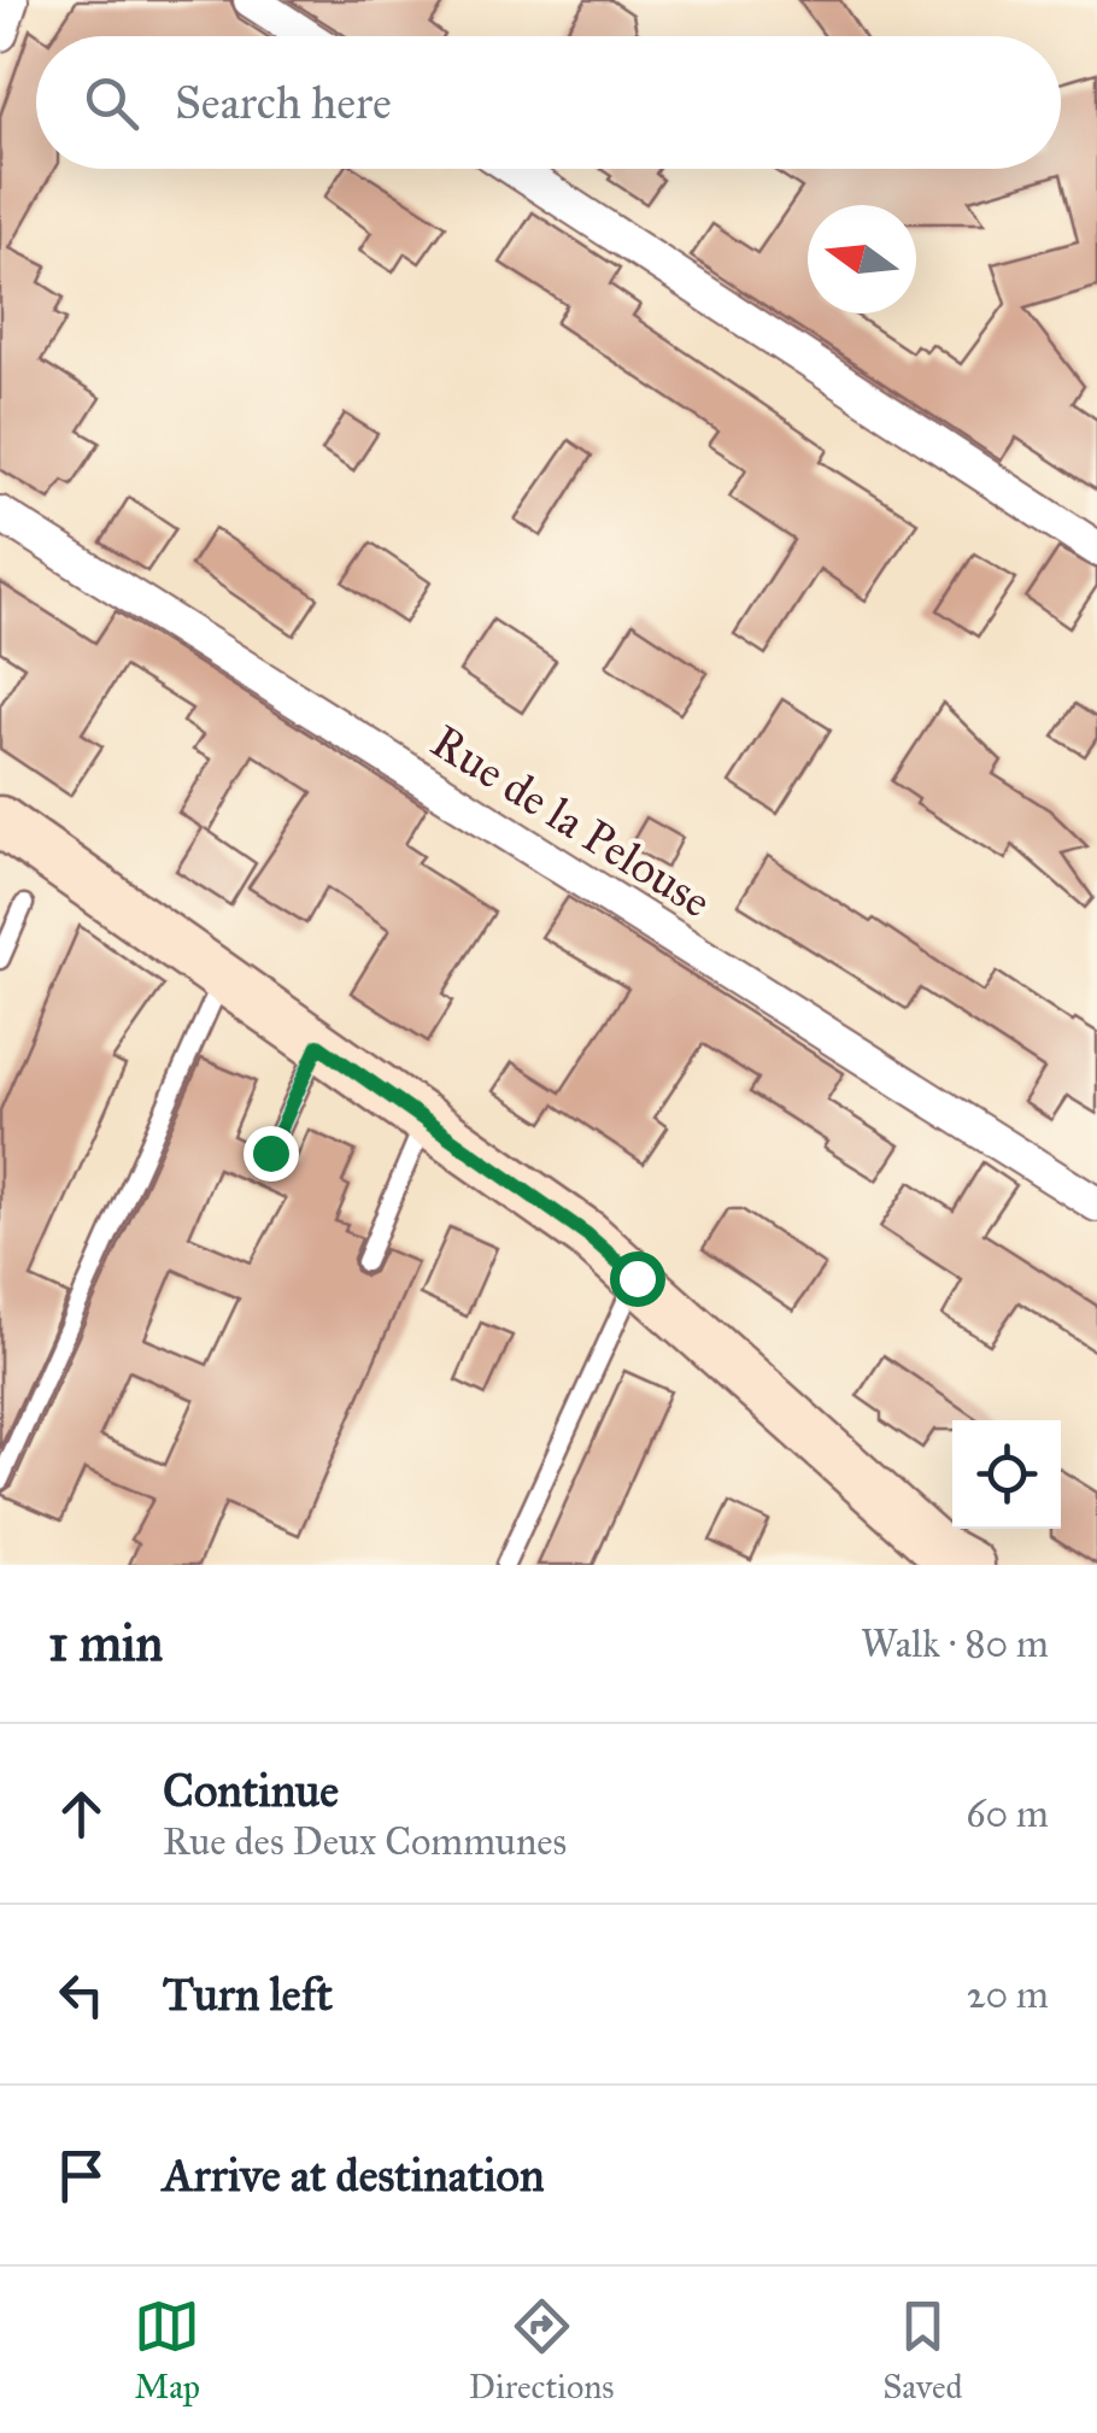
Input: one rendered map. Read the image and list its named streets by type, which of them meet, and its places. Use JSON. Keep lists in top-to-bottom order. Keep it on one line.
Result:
{"streets":{"street":["Rue de la Pelouse"]},"north":"left","page":{"search":"Search here","heading":["1 min","Walk · 80 m"],"list":[["Continue","Rue des Deux Communes","60 m"],["Turn left","20 m"],"Arrive at destination"],"nav":["Map","Directions","Saved"]}}
